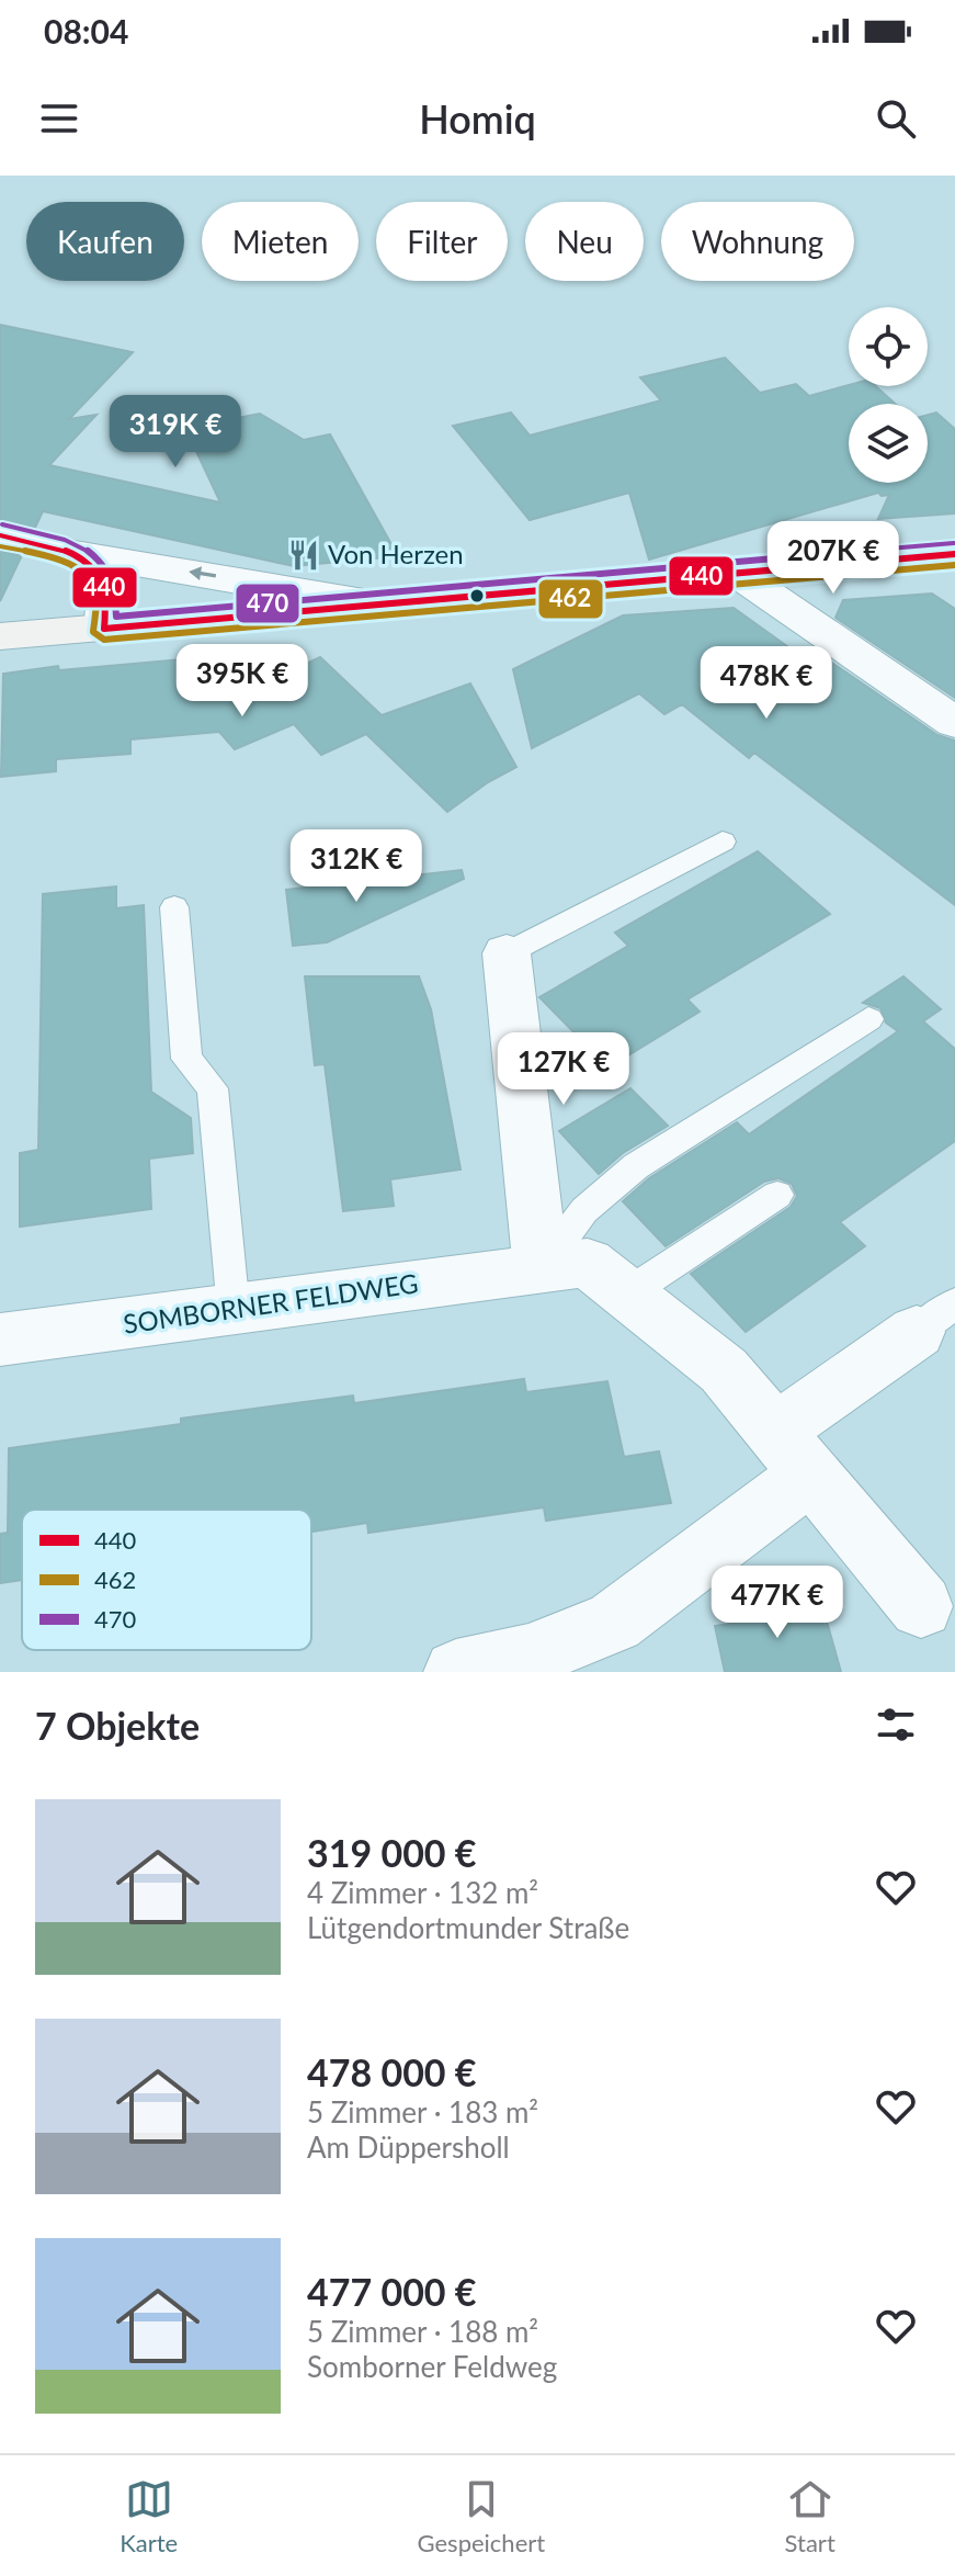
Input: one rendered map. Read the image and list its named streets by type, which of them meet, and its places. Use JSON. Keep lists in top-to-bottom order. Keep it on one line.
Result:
{"streets":{"street":["SOMBORNER FELDWEG"]},"places":{"restaurant":["Von Herzen"]},"lines":["transit line 470","transit line 440","transit line 462"],"legend":["440","462","470"],"page":{"status":"08:04","header":"Homiq","chip":["Kaufen","Mieten","Filter","Neu","Wohnung"],"price":["319K €","207K €","395K €","478K €","312K €","127K €","477K €"],"heading":"7 Objekte","list":[{"name":"319 000 €","note":"4 Zimmer · 132 m² · Lütgendortmunder Straße"},{"name":"478 000 €","note":"5 Zimmer · 183 m² · Am Düppersholl"},{"name":"477 000 €","note":"5 Zimmer · 188 m² · Somborner Feldweg"}],"tabs":["Karte","Gespeichert","Start"]}}
